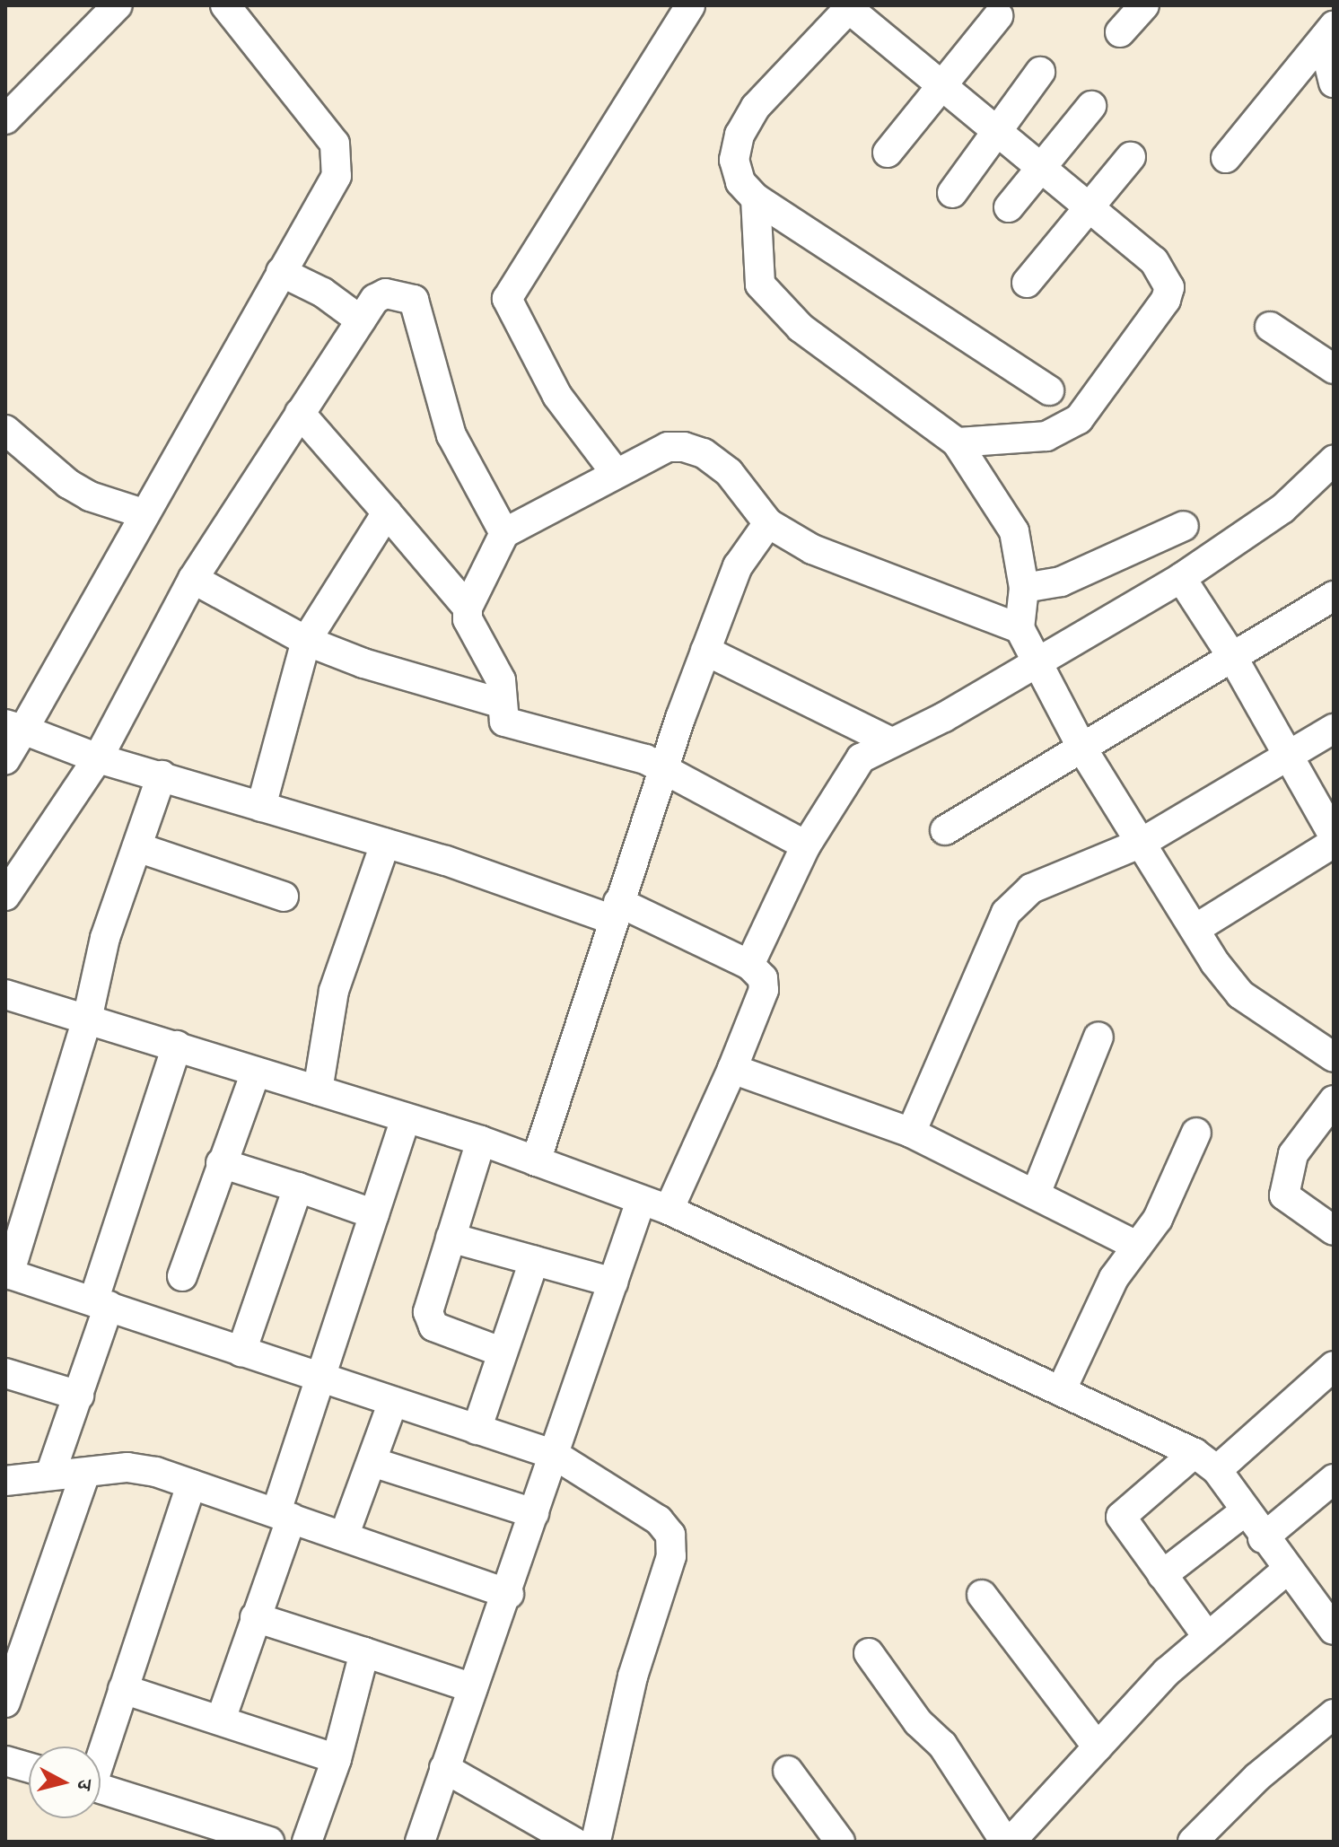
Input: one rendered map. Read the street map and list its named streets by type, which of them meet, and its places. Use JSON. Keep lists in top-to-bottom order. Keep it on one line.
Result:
{"north":"right"}
